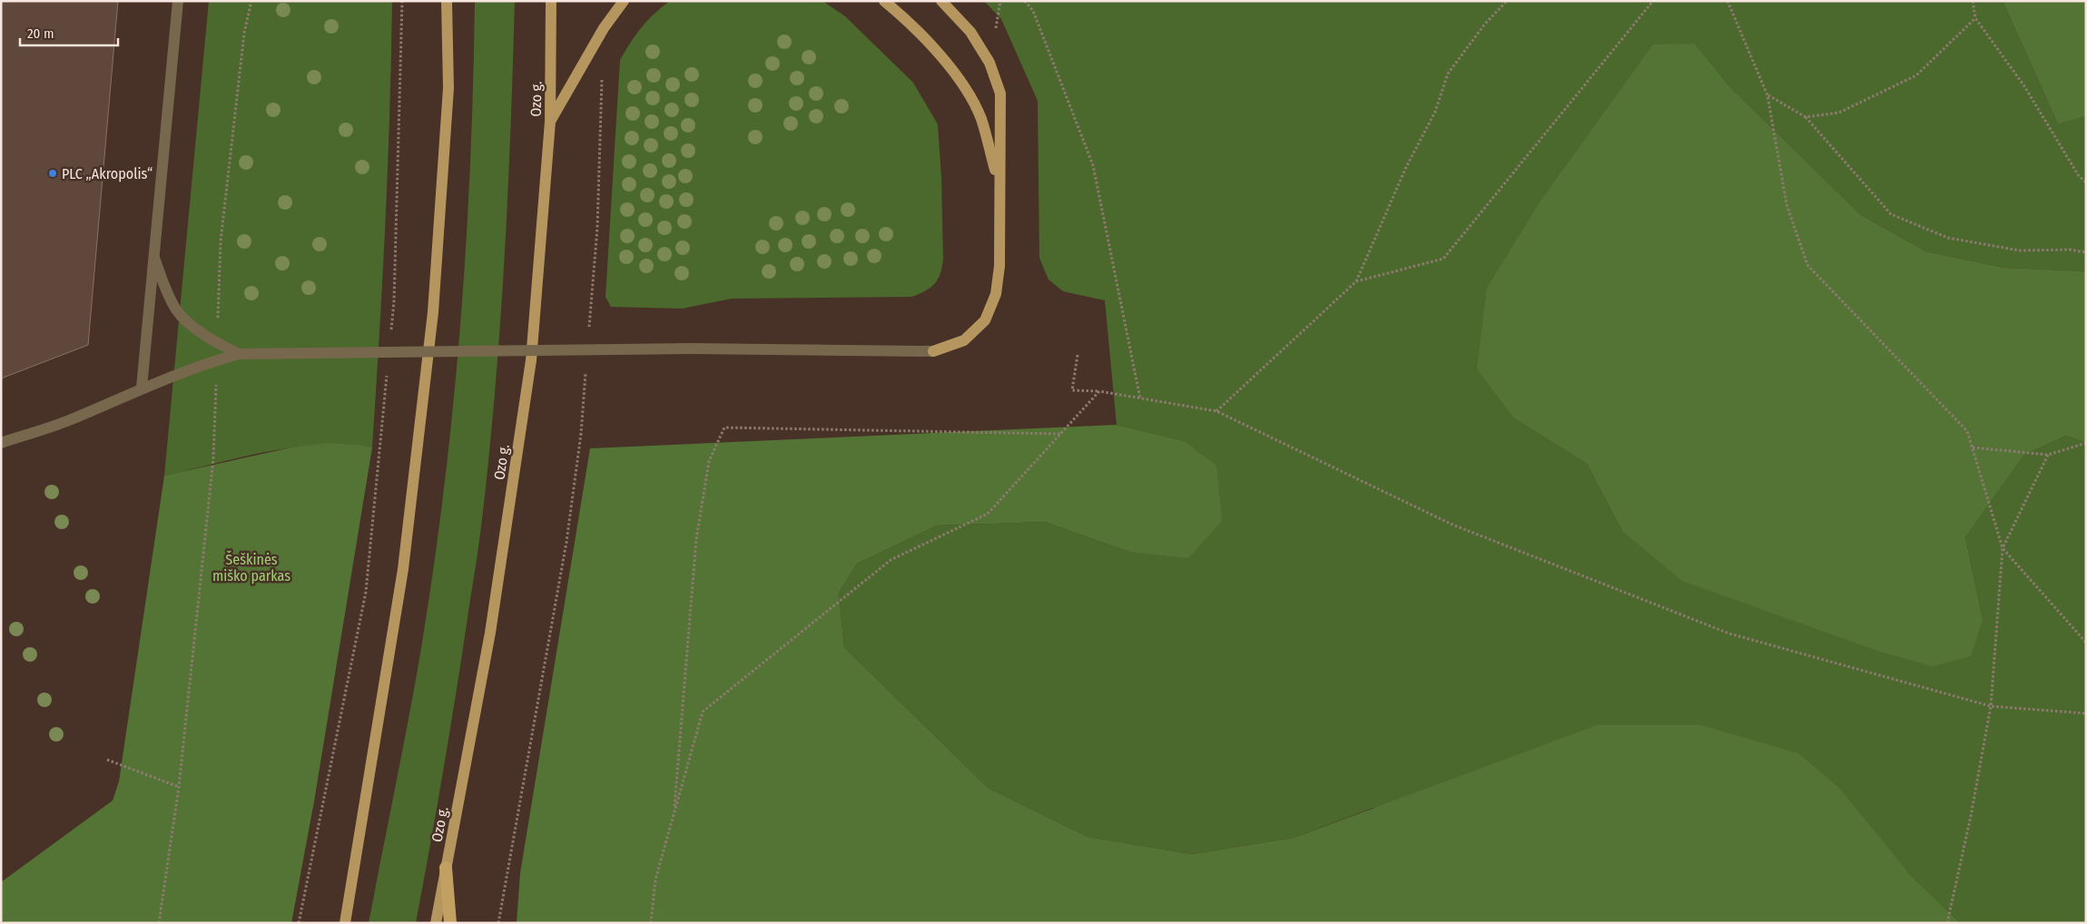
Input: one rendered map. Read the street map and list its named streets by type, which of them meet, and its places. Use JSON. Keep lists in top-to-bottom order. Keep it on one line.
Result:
{"streets":{"main road":["Ozo g."]},"parks":["Šeškinės miško parkas"],"places":["PLC „Akropolis“"],"scale_bar":"20 m"}
